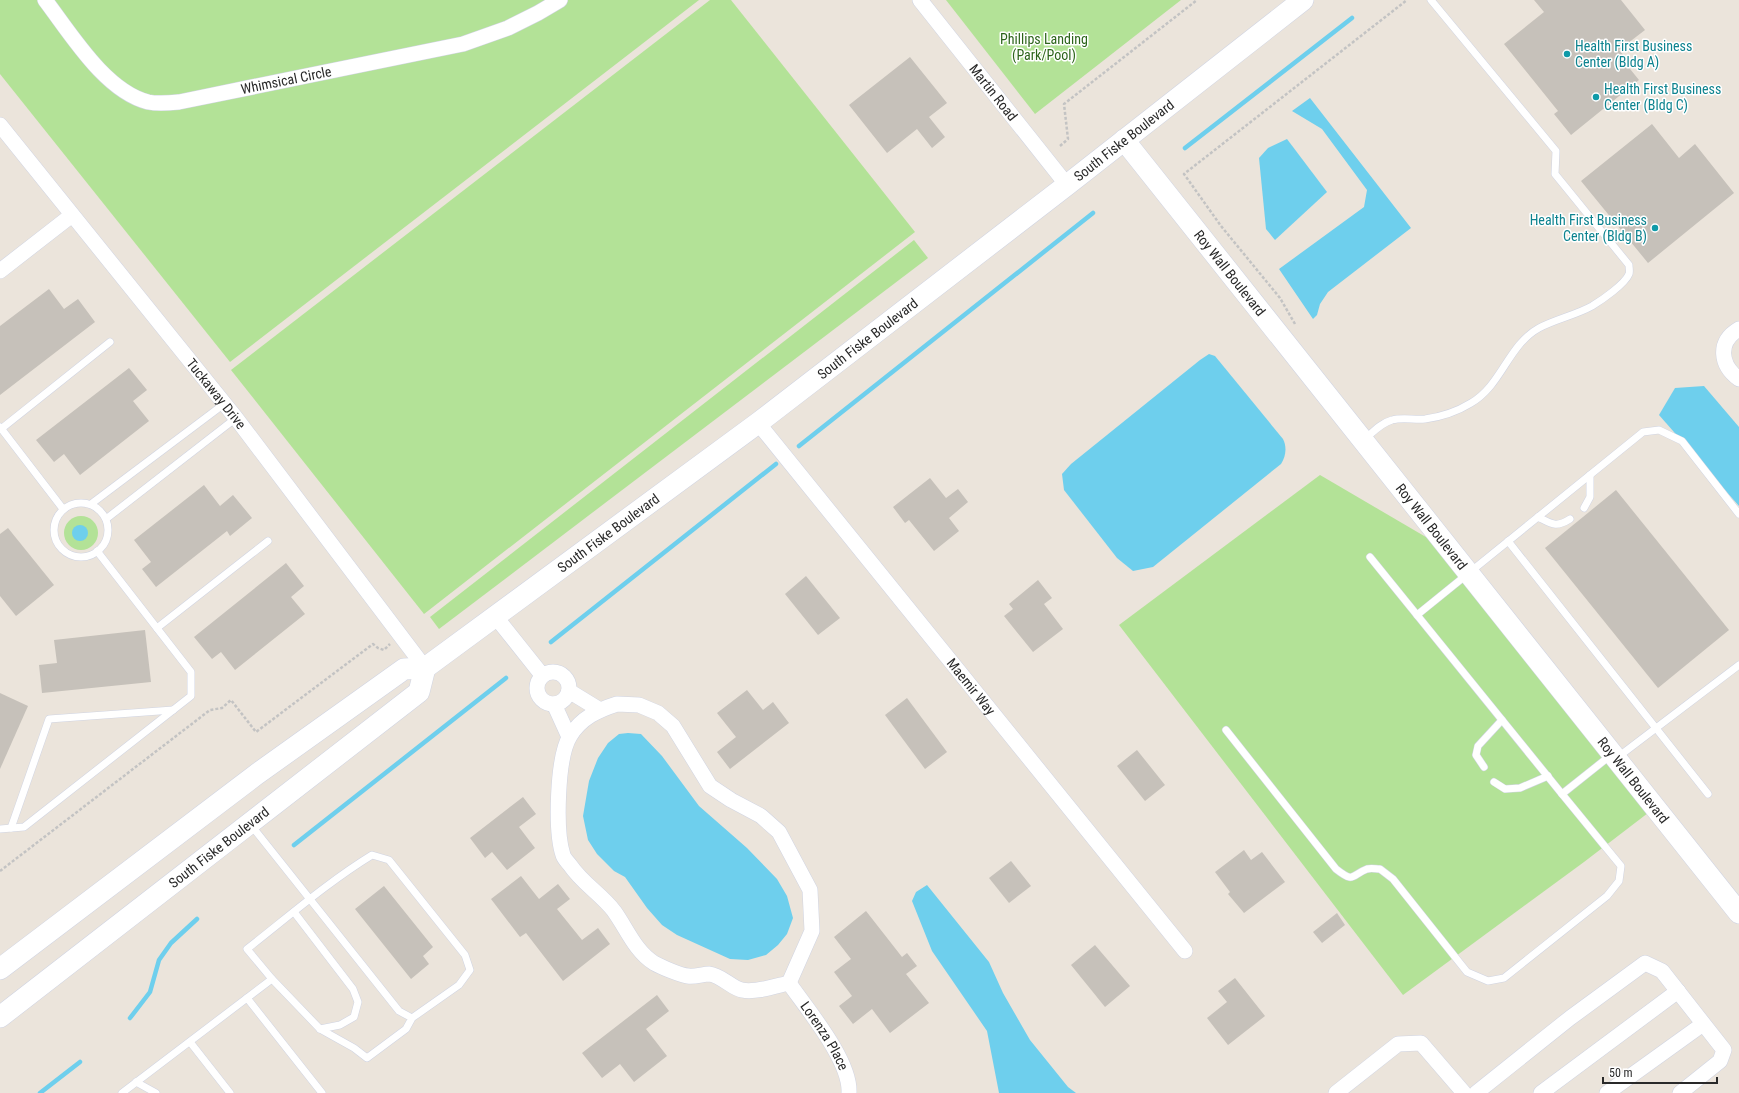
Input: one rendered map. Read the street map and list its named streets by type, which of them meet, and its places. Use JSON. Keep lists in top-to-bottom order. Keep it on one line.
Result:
{"streets":{"main road":["South Fiske Boulevard","Roy Wall Boulevard"],"street":["Whimsical Circle","Martin Road","Tuckaway Drive","Maemir Way","Lorenza Place"]},"crossings":[["Martin Road","South Fiske Boulevard"],["South Fiske Boulevard","Roy Wall Boulevard"],["South Fiske Boulevard","Tuckaway Drive"],["South Fiske Boulevard","Maemir Way"]],"parks":["Phillips Landing (Park/Pool)"],"places":["Health First Business Center (Bldg A)","Health First Business Center (Bldg C)","Health First Business Center (Bldg B)"],"scale_bar":"50 m"}
